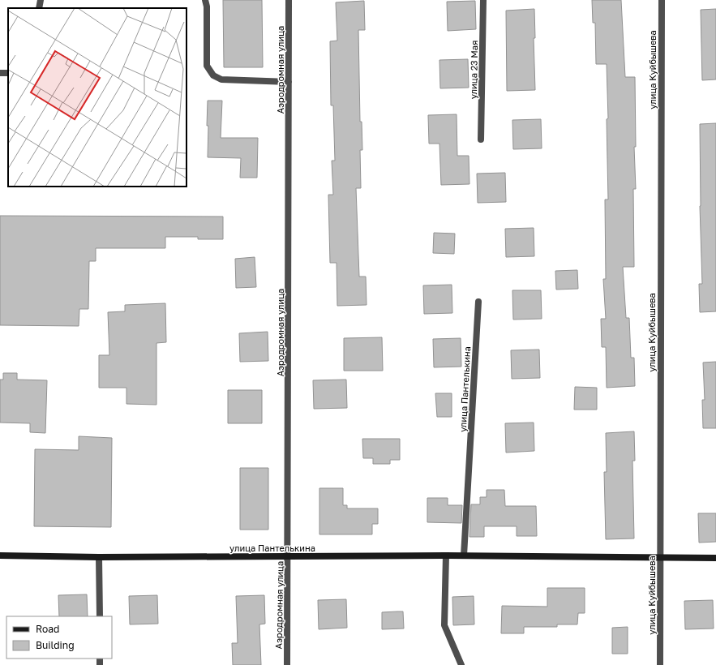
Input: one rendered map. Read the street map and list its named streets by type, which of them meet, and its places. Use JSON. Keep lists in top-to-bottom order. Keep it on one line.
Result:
{"streets":{"main road":["улица Пантелькина"],"street":["Аэродромная улица","улица 23 Мая","улица Куйбышева"]},"crossings":[["Аэродромная улица","улица Пантелькина"],["улица Куйбышева","улица Пантелькина"]],"legend":["Road","Building"]}
